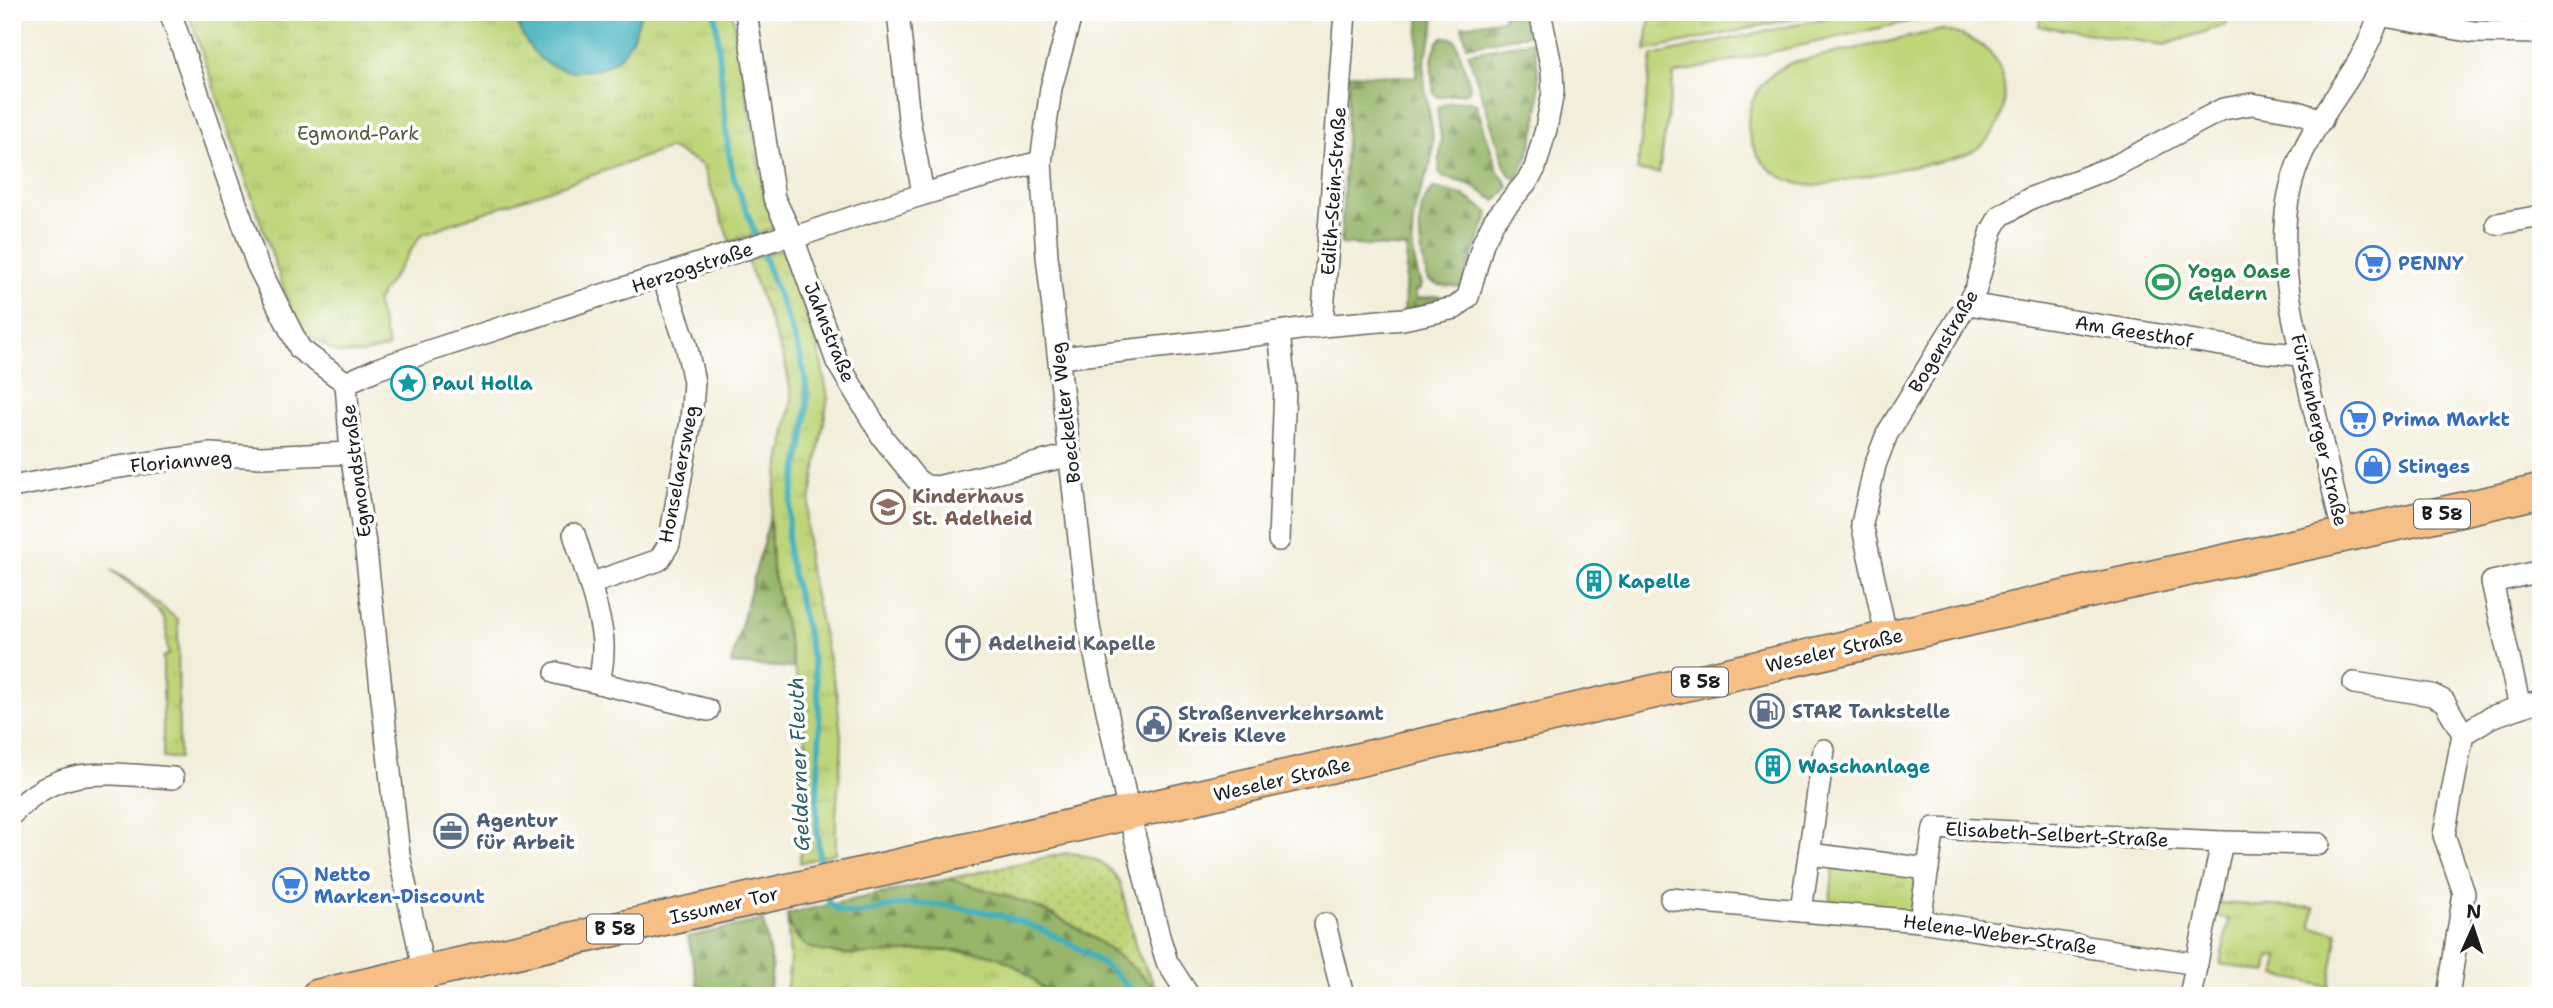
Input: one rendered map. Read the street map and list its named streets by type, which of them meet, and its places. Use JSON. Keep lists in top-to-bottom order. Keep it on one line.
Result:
{"streets":{"main road":["B 58","Weseler Straße","Issumer Tor"],"street":["Edith-Stein-Straße","Herzogstraße","Am Geesthof","Jahnstraße","Bogenstraße","Boeckelter Weg","Fürstenberger Straße","Florianweg","Egmondstraße","Honselaersweg","Elisabeth-Selbert-Straße","Helene-Weber-Straße"]},"crossings":[["Herzogstraße","Jahnstraße"],["Herzogstraße","Boeckelter Weg"],["Herzogstraße","Egmondstraße"],["Herzogstraße","Honselaersweg"],["Am Geesthof","Bogenstraße"],["Am Geesthof","Fürstenberger Straße"],["Jahnstraße","Boeckelter Weg"],["Bogenstraße","Fürstenberger Straße"],["Bogenstraße","Weseler Straße"],["Boeckelter Weg","Weseler Straße"],["Boeckelter Weg","Issumer Tor"],["Fürstenberger Straße","Weseler Straße"],["Florianweg","Egmondstraße"],["Egmondstraße","Issumer Tor"],["Weseler Straße","Issumer Tor"],["Elisabeth-Selbert-Straße","Helene-Weber-Straße"]],"water":["Gelderner Fleuth"],"parks":["Egmond-Park"],"places":{"supermarket":["PENNY","Prima Markt","Netto Marken-Discount"],"sports":["Yoga Oase Geldern"],"place":["Paul Holla"],"shop":["Stinges"],"school or university":["Kinderhaus St. Adelheid"],"building":["Kapelle","Waschanlage"],"church":["Adelheid Kapelle"],"fuel station":["STAR Tankstelle"],"public building":["Straßenverkehrsamt Kreis Kleve"],"office":["Agentur für Arbeit"]},"north":"top"}
